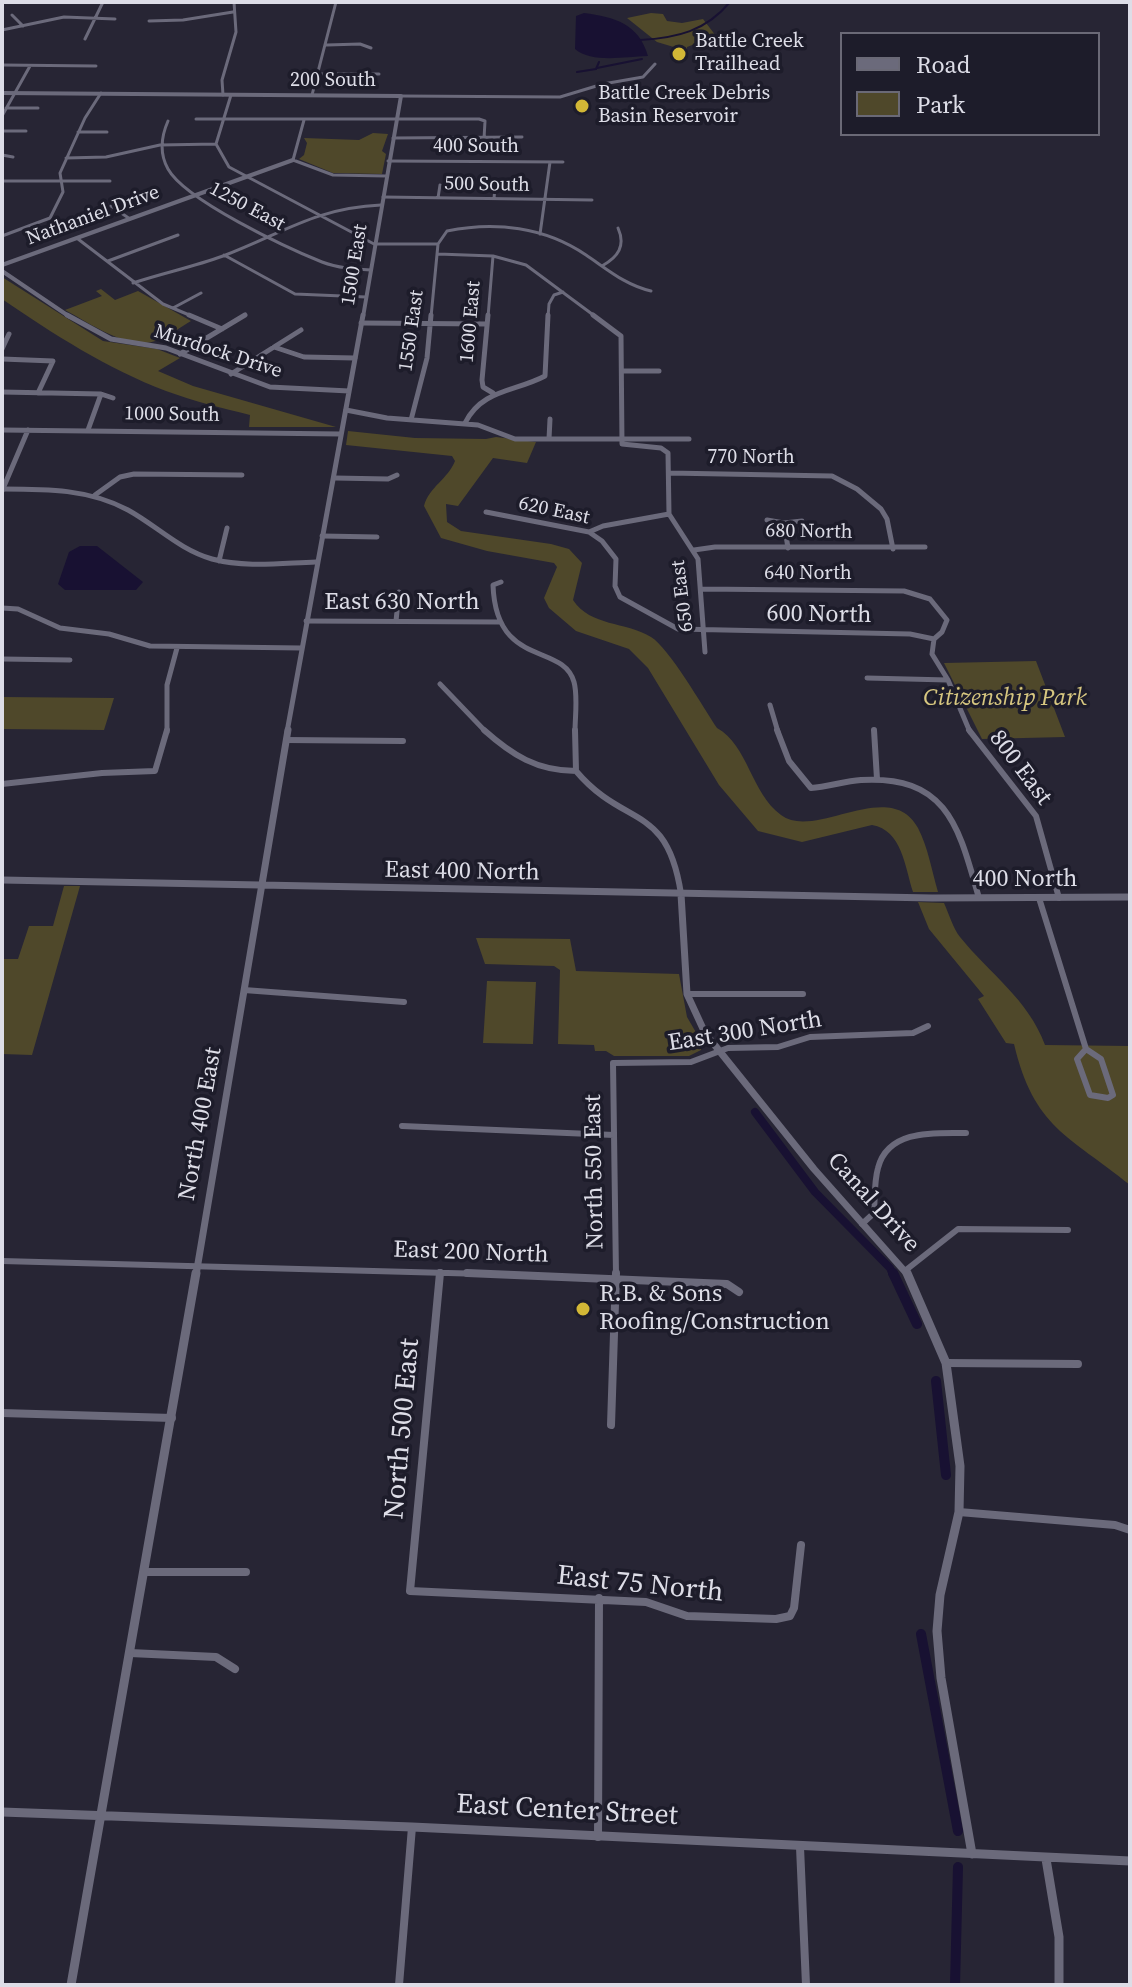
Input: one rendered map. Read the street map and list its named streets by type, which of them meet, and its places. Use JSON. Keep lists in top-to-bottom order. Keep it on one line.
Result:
{"streets":{"street":["200 South","400 South","500 South","1250 East","Nathaniel Drive","1500 East","1600 East","1550 East","Murdock Drive","1000 South","770 North","620 East","680 North","640 North","650 East","East 630 North","600 North","800 East","East 400 North","400 North","East 300 North","North 400 East","North 550 East","Canal Drive","East 200 North","North 500 East","East 75 North","East Center Street"]},"crossings":[["200 South","1500 East"],["400 South","1500 East"],["500 South","1500 East"],["1250 East","Nathaniel Drive"],["1250 East","1500 East"],["Nathaniel Drive","Murdock Drive"],["1500 East","Murdock Drive"],["1500 East","1000 South"],["1500 East","North 400 East"],["1000 South","North 400 East"],["770 North","680 North"],["620 East","650 East"],["620 East","600 North"],["680 North","650 East"],["640 North","650 East"],["640 North","800 East"],["650 East","600 North"],["East 630 North","North 400 East"],["600 North","800 East"],["800 East","400 North"],["East 400 North","400 North"],["East 400 North","North 400 East"],["East 400 North","Canal Drive"],["East 300 North","North 550 East"],["East 300 North","Canal Drive"],["North 400 East","East 200 North"],["North 400 East","East Center Street"],["North 550 East","East 200 North"],["Canal Drive","East Center Street"],["East 200 North","North 500 East"],["North 500 East","East 75 North"]],"parks":["Citizenship Park"],"places":["Battle Creek Trailhead","Battle Creek Debris Basin Reservoir","R.B. & Sons Roofing/Construction"],"legend":["Road","Park"]}
